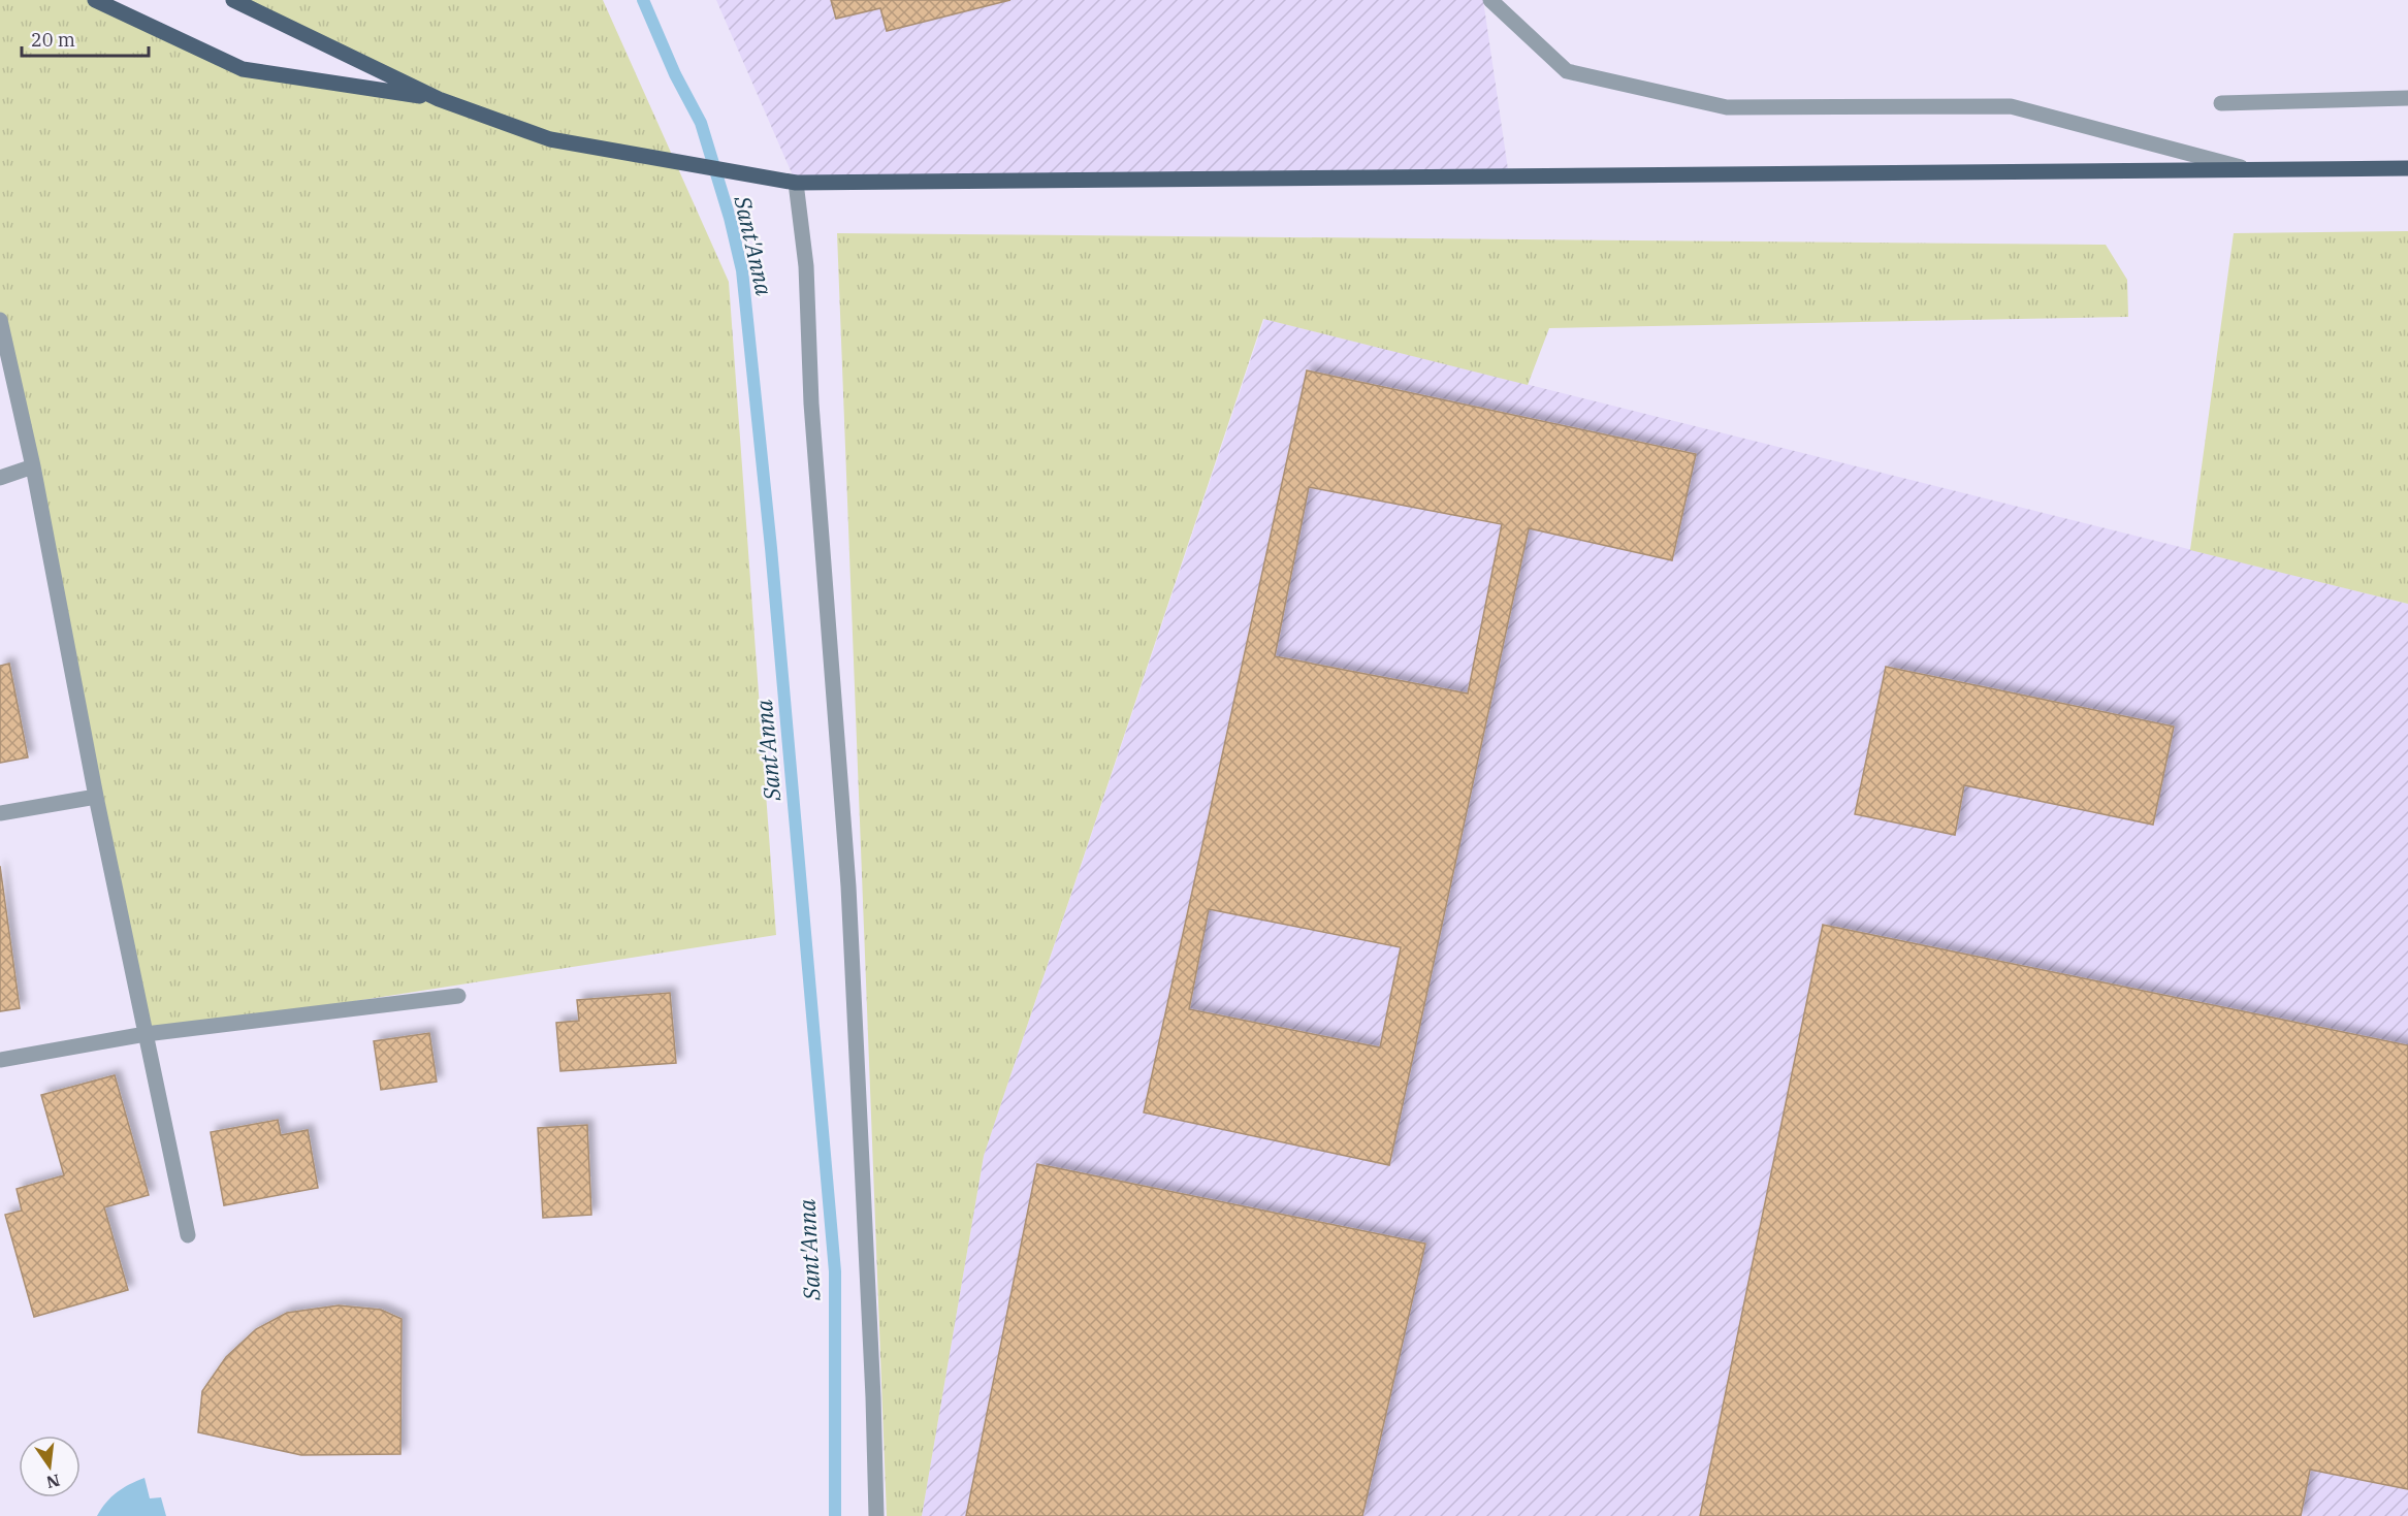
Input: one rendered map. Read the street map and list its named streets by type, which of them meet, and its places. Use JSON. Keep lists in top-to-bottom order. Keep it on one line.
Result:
{"water":["Sant'Anna"],"scale_bar":"20 m","north":"bottom"}
